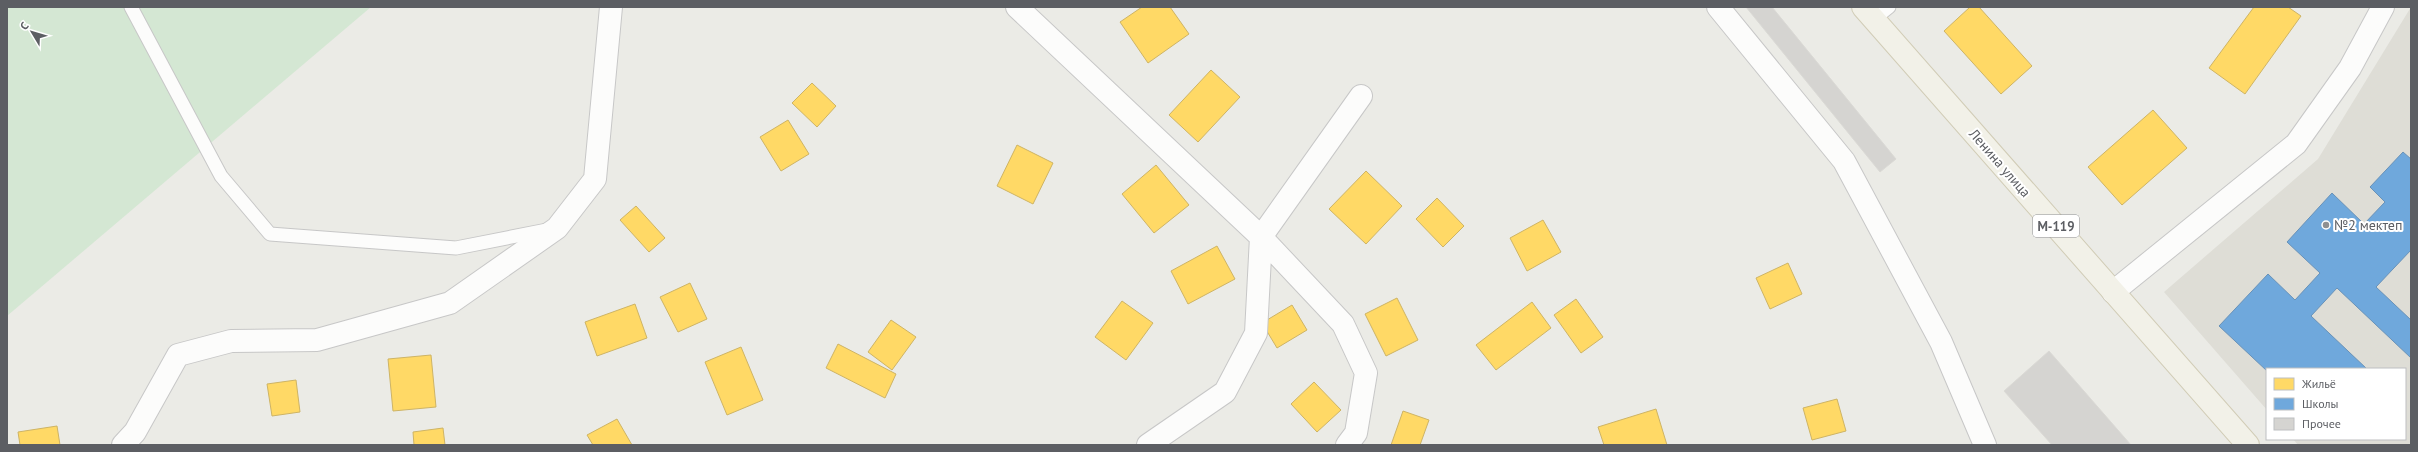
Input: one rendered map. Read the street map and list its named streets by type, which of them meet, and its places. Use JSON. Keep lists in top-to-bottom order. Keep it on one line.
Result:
{"streets":{"main road":["Ленина улица","М-119"]},"places":["№2 мектеп"],"legend":["Жильё","Школы","Прочее"],"north":"top left"}
